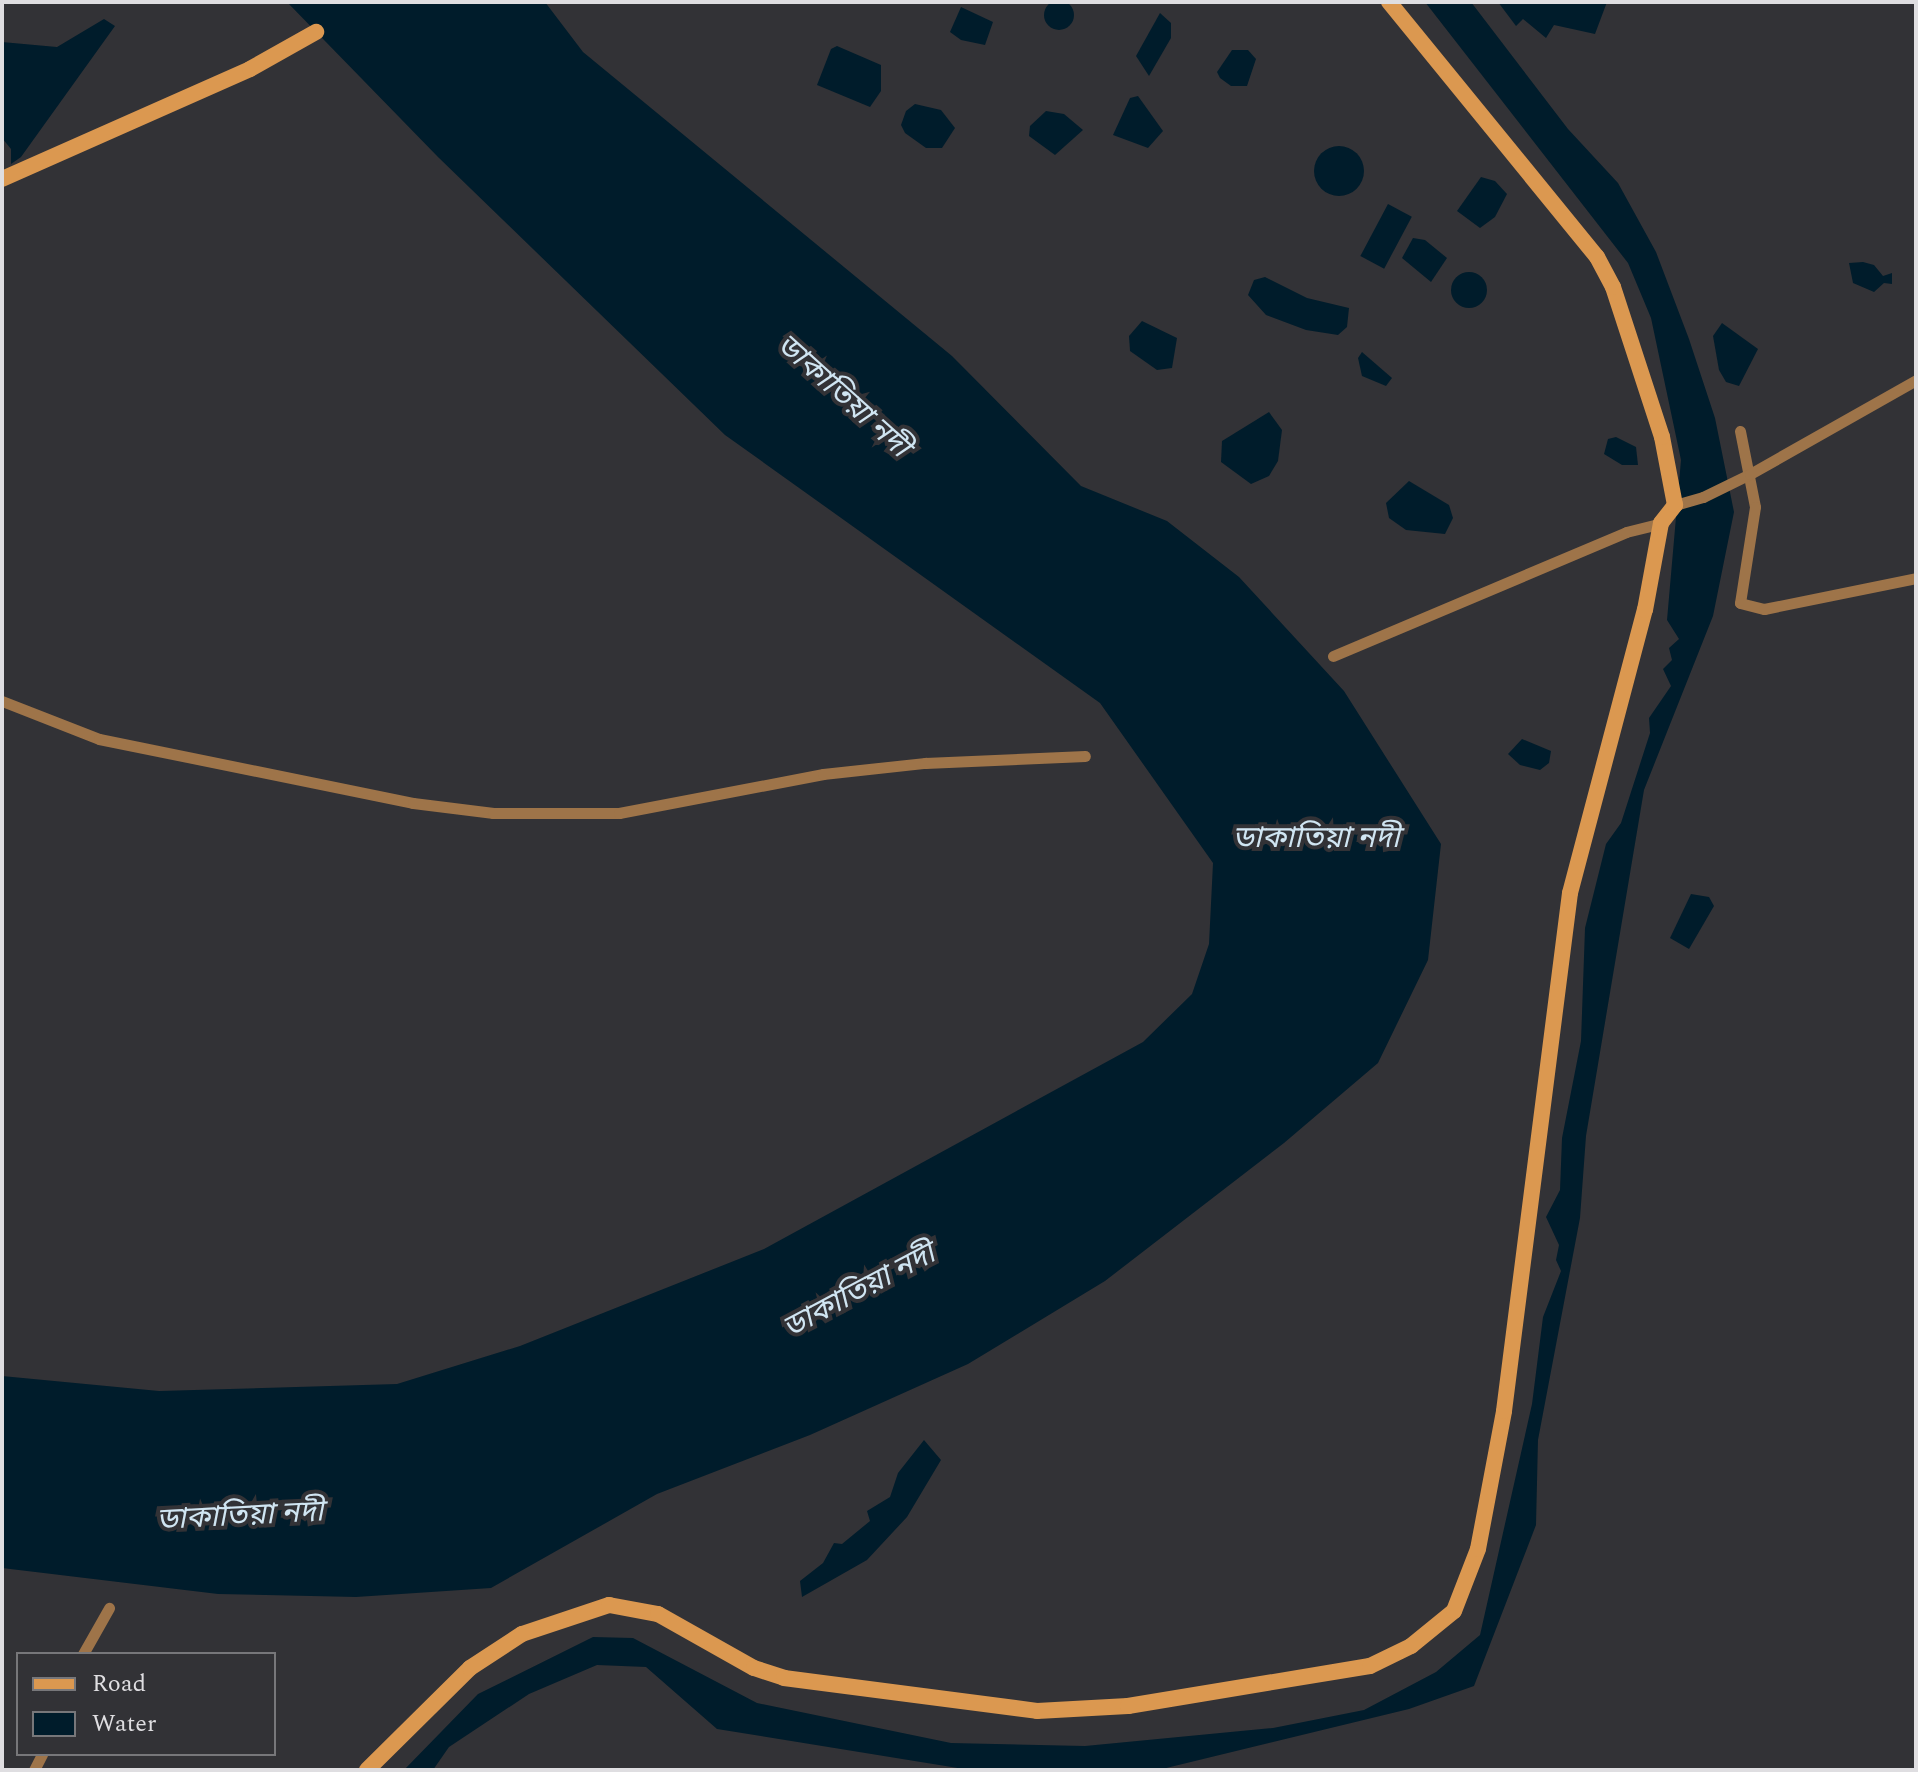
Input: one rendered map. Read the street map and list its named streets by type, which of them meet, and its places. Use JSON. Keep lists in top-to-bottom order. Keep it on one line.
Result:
{"water":["ডাকাতিয়া নদী"],"legend":["Road","Water"]}
